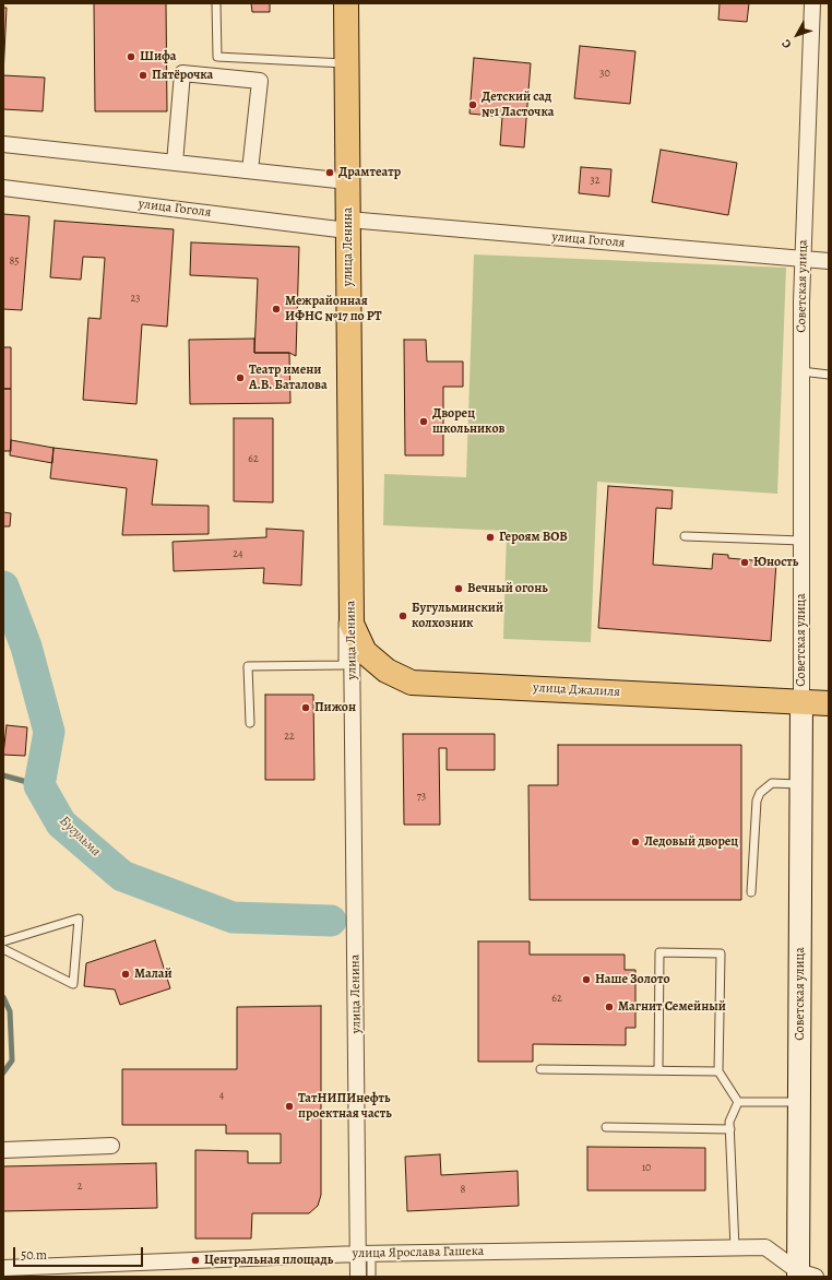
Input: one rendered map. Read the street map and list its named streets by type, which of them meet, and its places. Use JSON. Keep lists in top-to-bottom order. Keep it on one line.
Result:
{"streets":{"main road":["улица Ленина","улица Джалиля"],"street":["улица Гоголя","Советская улица","улица Ярослава Гашека"]},"crossings":[["улица Гоголя","улица Ленина"],["улица Гоголя","Советская улица"],["улица Ленина","улица Джалиля"],["улица Ленина","улица Ярослава Гашека"],["Советская улица","улица Джалиля"],["Советская улица","улица Ярослава Гашека"]],"water":["Бугульма"],"places":["Шифа","Пятёрочка","Детский сад №1 Ласточка","Драмтеатр","Межрайонная ИФНС №17 по РТ","Театр имени А.В. Баталова","Дворец школьников","Героям ВОВ","Юность","Вечный огонь","Бугульминский колхозник","Пижон","Ледовый дворец","Малай","Наше Золото","Магнит Семейный","ТатНИПИнефть проектная часть","Центральная площадь"],"house_numbers":["30","32","85","23","62","24","22","73","62","4","10","2","8"],"scale_bar":"50 m","north":"bottom left"}
